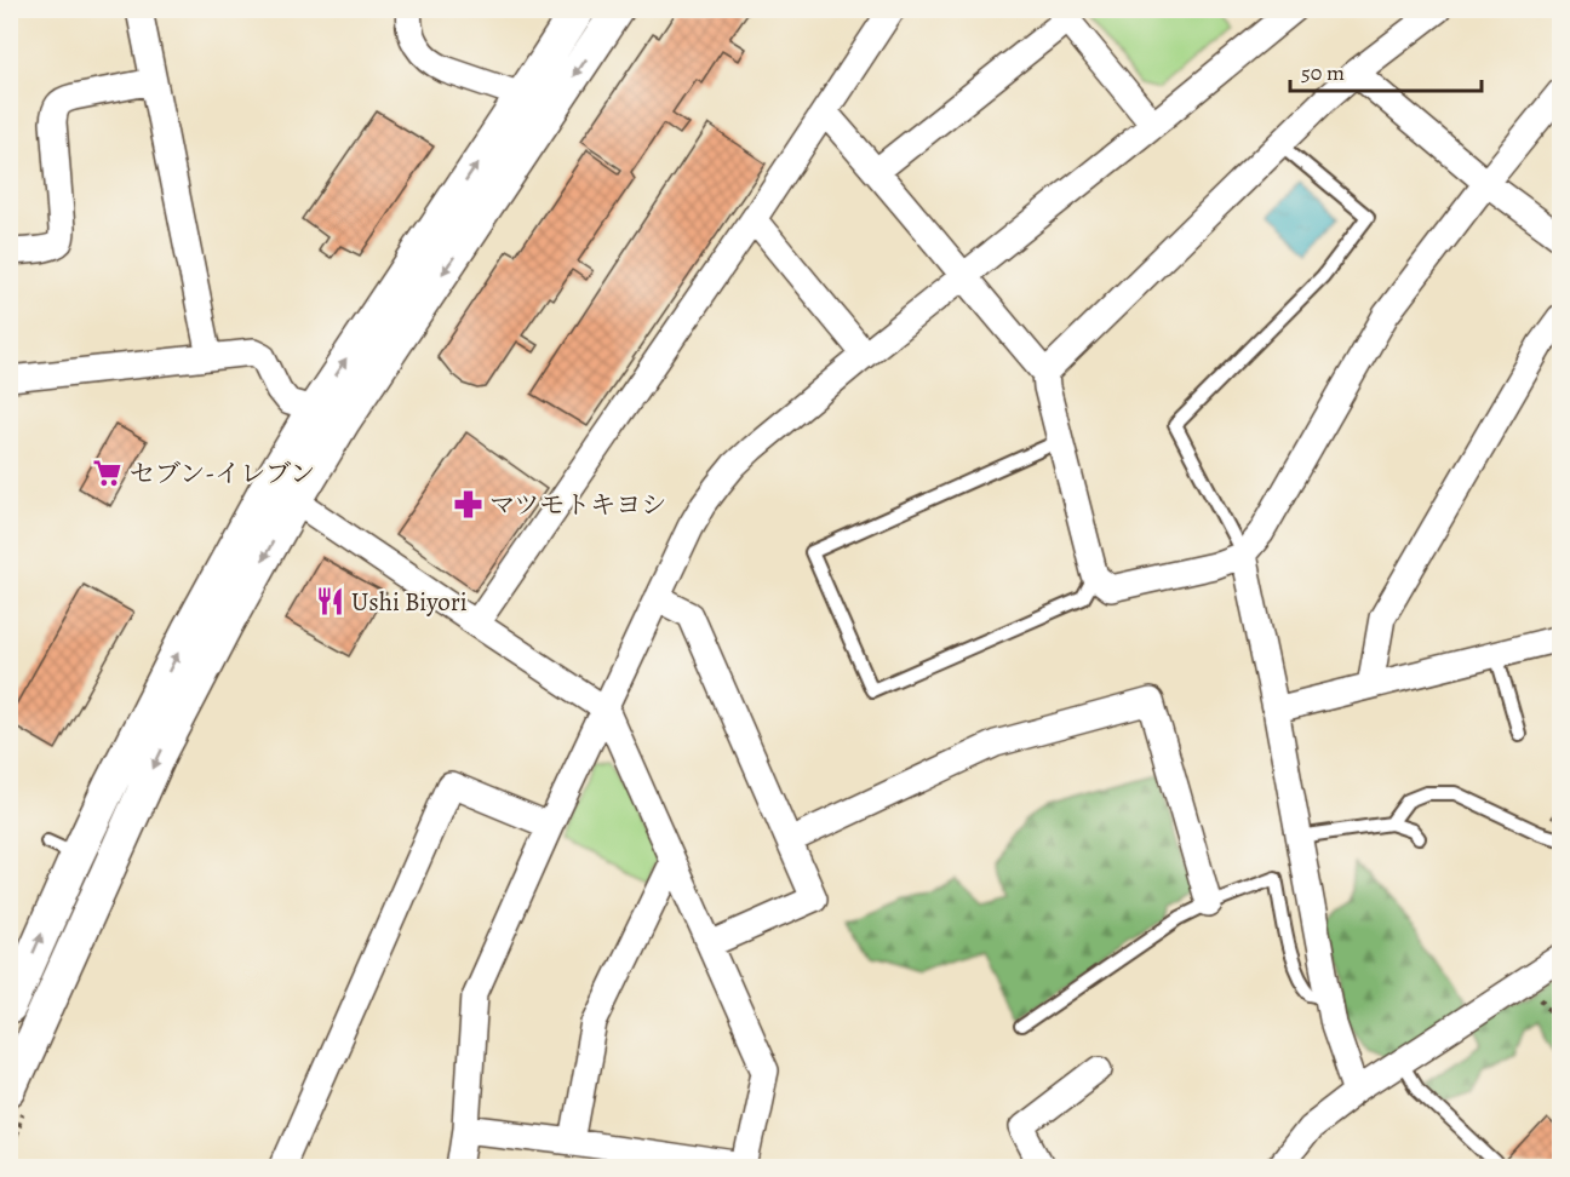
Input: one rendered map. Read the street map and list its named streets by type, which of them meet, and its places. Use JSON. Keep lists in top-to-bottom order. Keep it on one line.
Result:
{"places":{"supermarket":["セブン-イレブン"],"pharmacy":["マツモトキヨシ"],"restaurant":["Ushi Biyori"]},"scale_bar":"50 m"}
